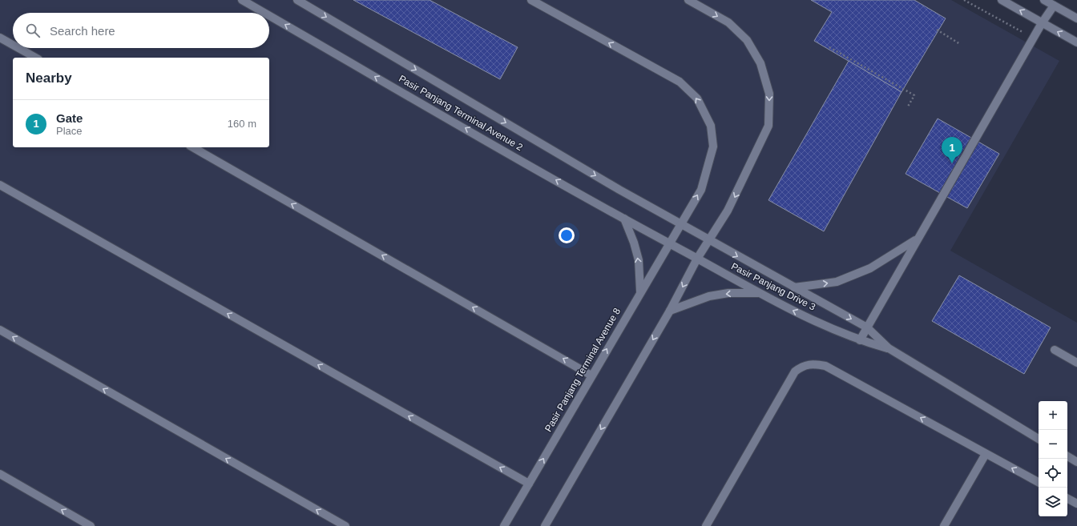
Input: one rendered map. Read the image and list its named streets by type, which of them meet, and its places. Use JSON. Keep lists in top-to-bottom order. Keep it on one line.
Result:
{"streets":{"street":["Pasir Panjang Terminal Avenue 2","Pasir Panjang Drive 3","Pasir Panjang Terminal Avenue 8"]},"crossings":[["Pasir Panjang Terminal Avenue 2","Pasir Panjang Drive 3"],["Pasir Panjang Terminal Avenue 2","Pasir Panjang Terminal Avenue 8"],["Pasir Panjang Drive 3","Pasir Panjang Terminal Avenue 8"]],"page":{"search":"Search here","heading":"Nearby","list":[{"mark":"1","name":"Gate","note":"Place","value":"160 m"}],"pins":"1","map_buttons":["+","−"]}}
